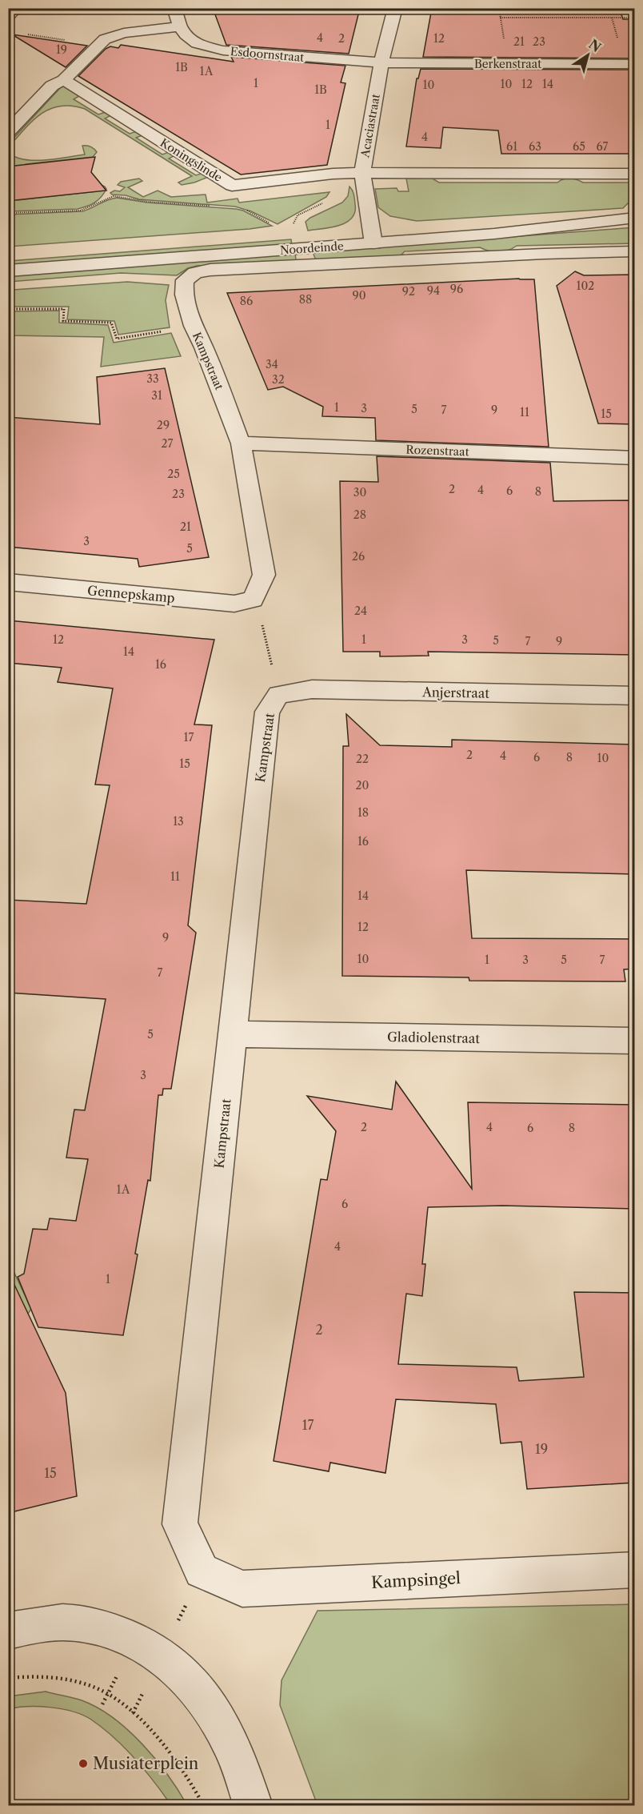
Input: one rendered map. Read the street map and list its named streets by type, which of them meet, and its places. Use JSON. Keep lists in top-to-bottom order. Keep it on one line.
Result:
{"streets":{"street":["Esdoornstraat","Berkenstraat","Acaciastraat","Koningslinde","Noordeinde","Kampstraat","Rozenstraat","Gennepskamp","Anjerstraat","Gladiolenstraat","Kampsingel"]},"crossings":[["Esdoornstraat","Berkenstraat"],["Esdoornstraat","Acaciastraat"],["Berkenstraat","Acaciastraat"],["Acaciastraat","Koningslinde"],["Acaciastraat","Noordeinde"],["Noordeinde","Kampstraat"],["Kampstraat","Rozenstraat"],["Kampstraat","Gennepskamp"],["Kampstraat","Anjerstraat"],["Kampstraat","Gladiolenstraat"],["Kampstraat","Kampsingel"]],"places":["Musiaterplein"],"house_numbers":["4","2","12","21","23","19","1B","1A","1","10","12","14","10","1B","1","4","61","63","65","67","102","96","94","92","90","88","86","34","33","32","31","1","3","5","7","9","11","15","29","27","25","2","4","6","8","30","23","28","21","3","5","26","24","12","1","3","5","7","9","14","16","17","2","4","6","8","10","22","15","20","18","13","16","11","14","12","9","10","1","3","5","7","7","5","3","2","4","6","8","1A","6","4","1","2","17","19","15"],"north":"top right"}
